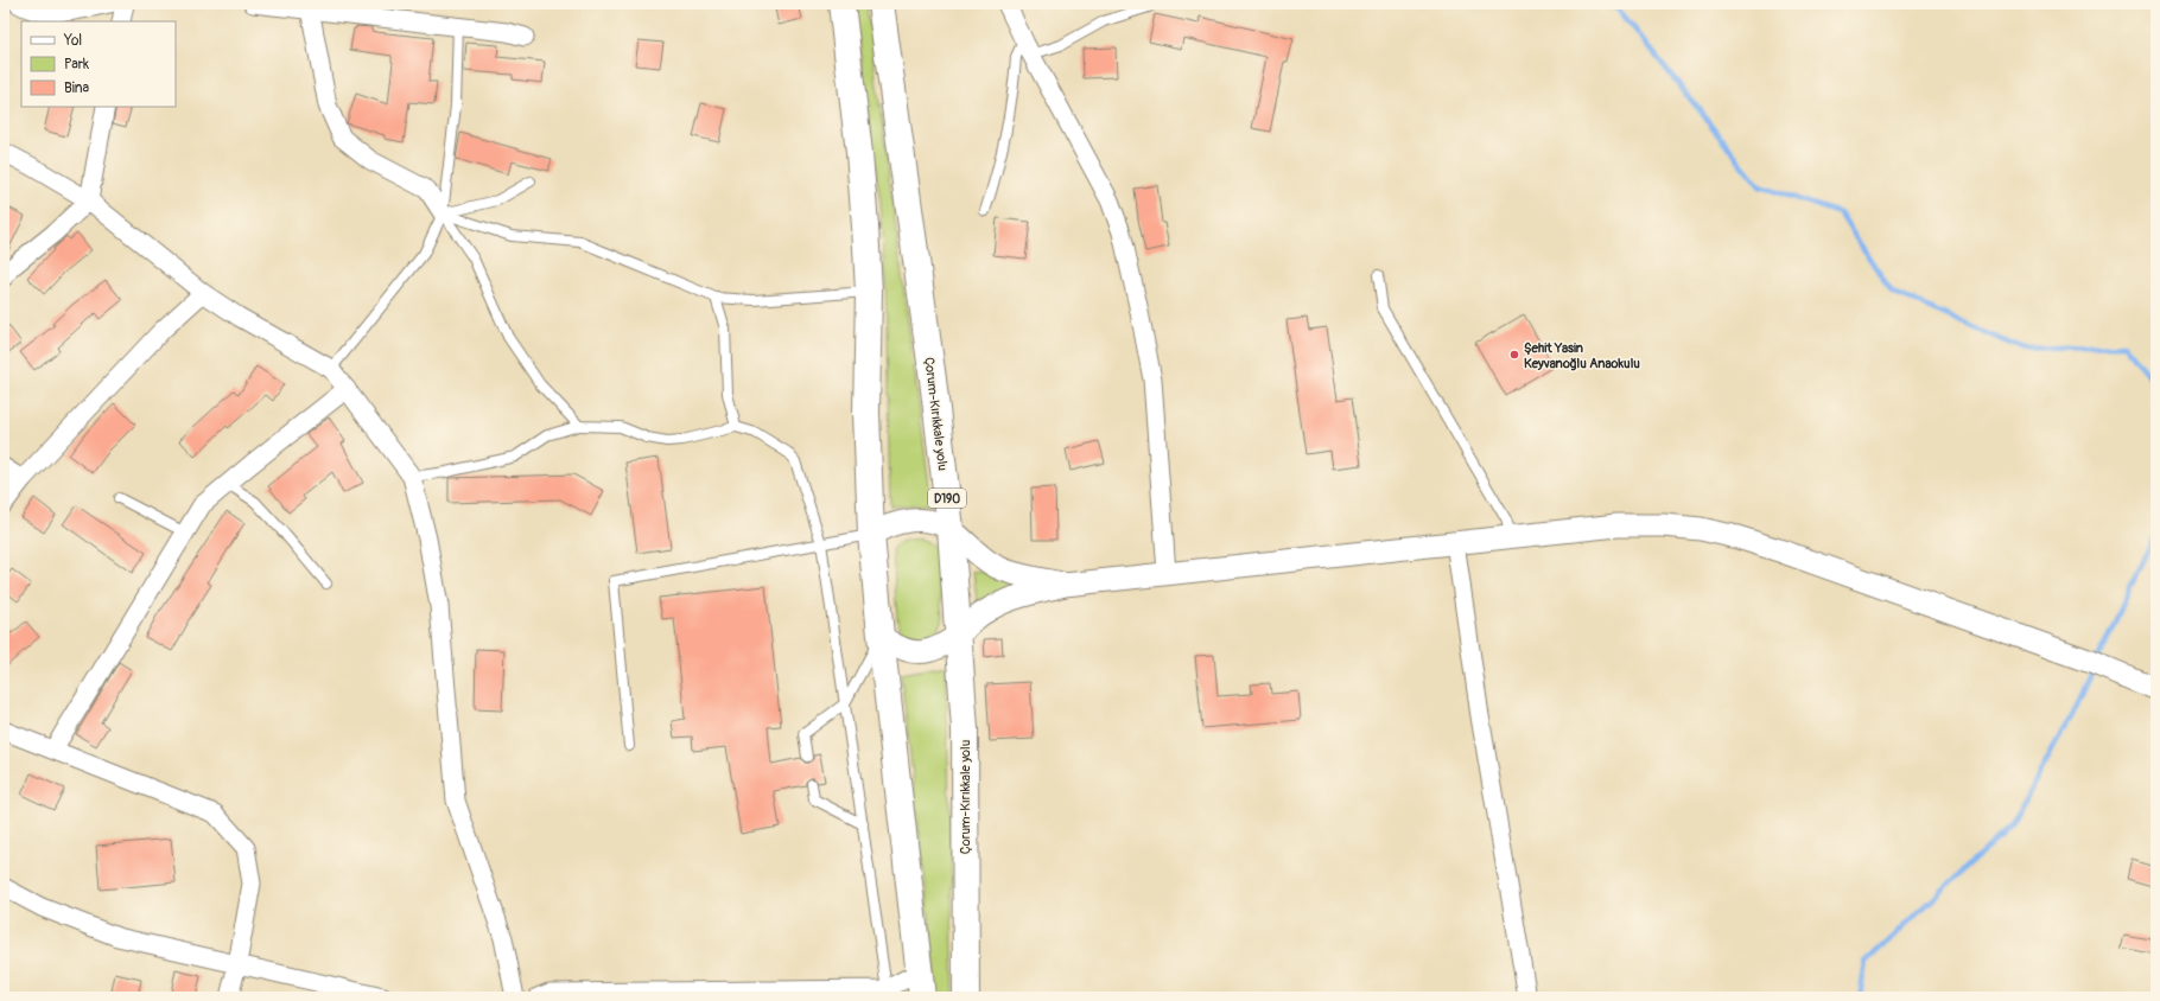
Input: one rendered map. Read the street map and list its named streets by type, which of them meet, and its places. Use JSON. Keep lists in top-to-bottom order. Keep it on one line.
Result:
{"streets":{"highway":["Çorum-Kırıkkale yolu","D190"]},"places":["Şehit Yasin Keyvanoğlu Anaokulu"],"legend":["Yol","Park","Bina"]}
